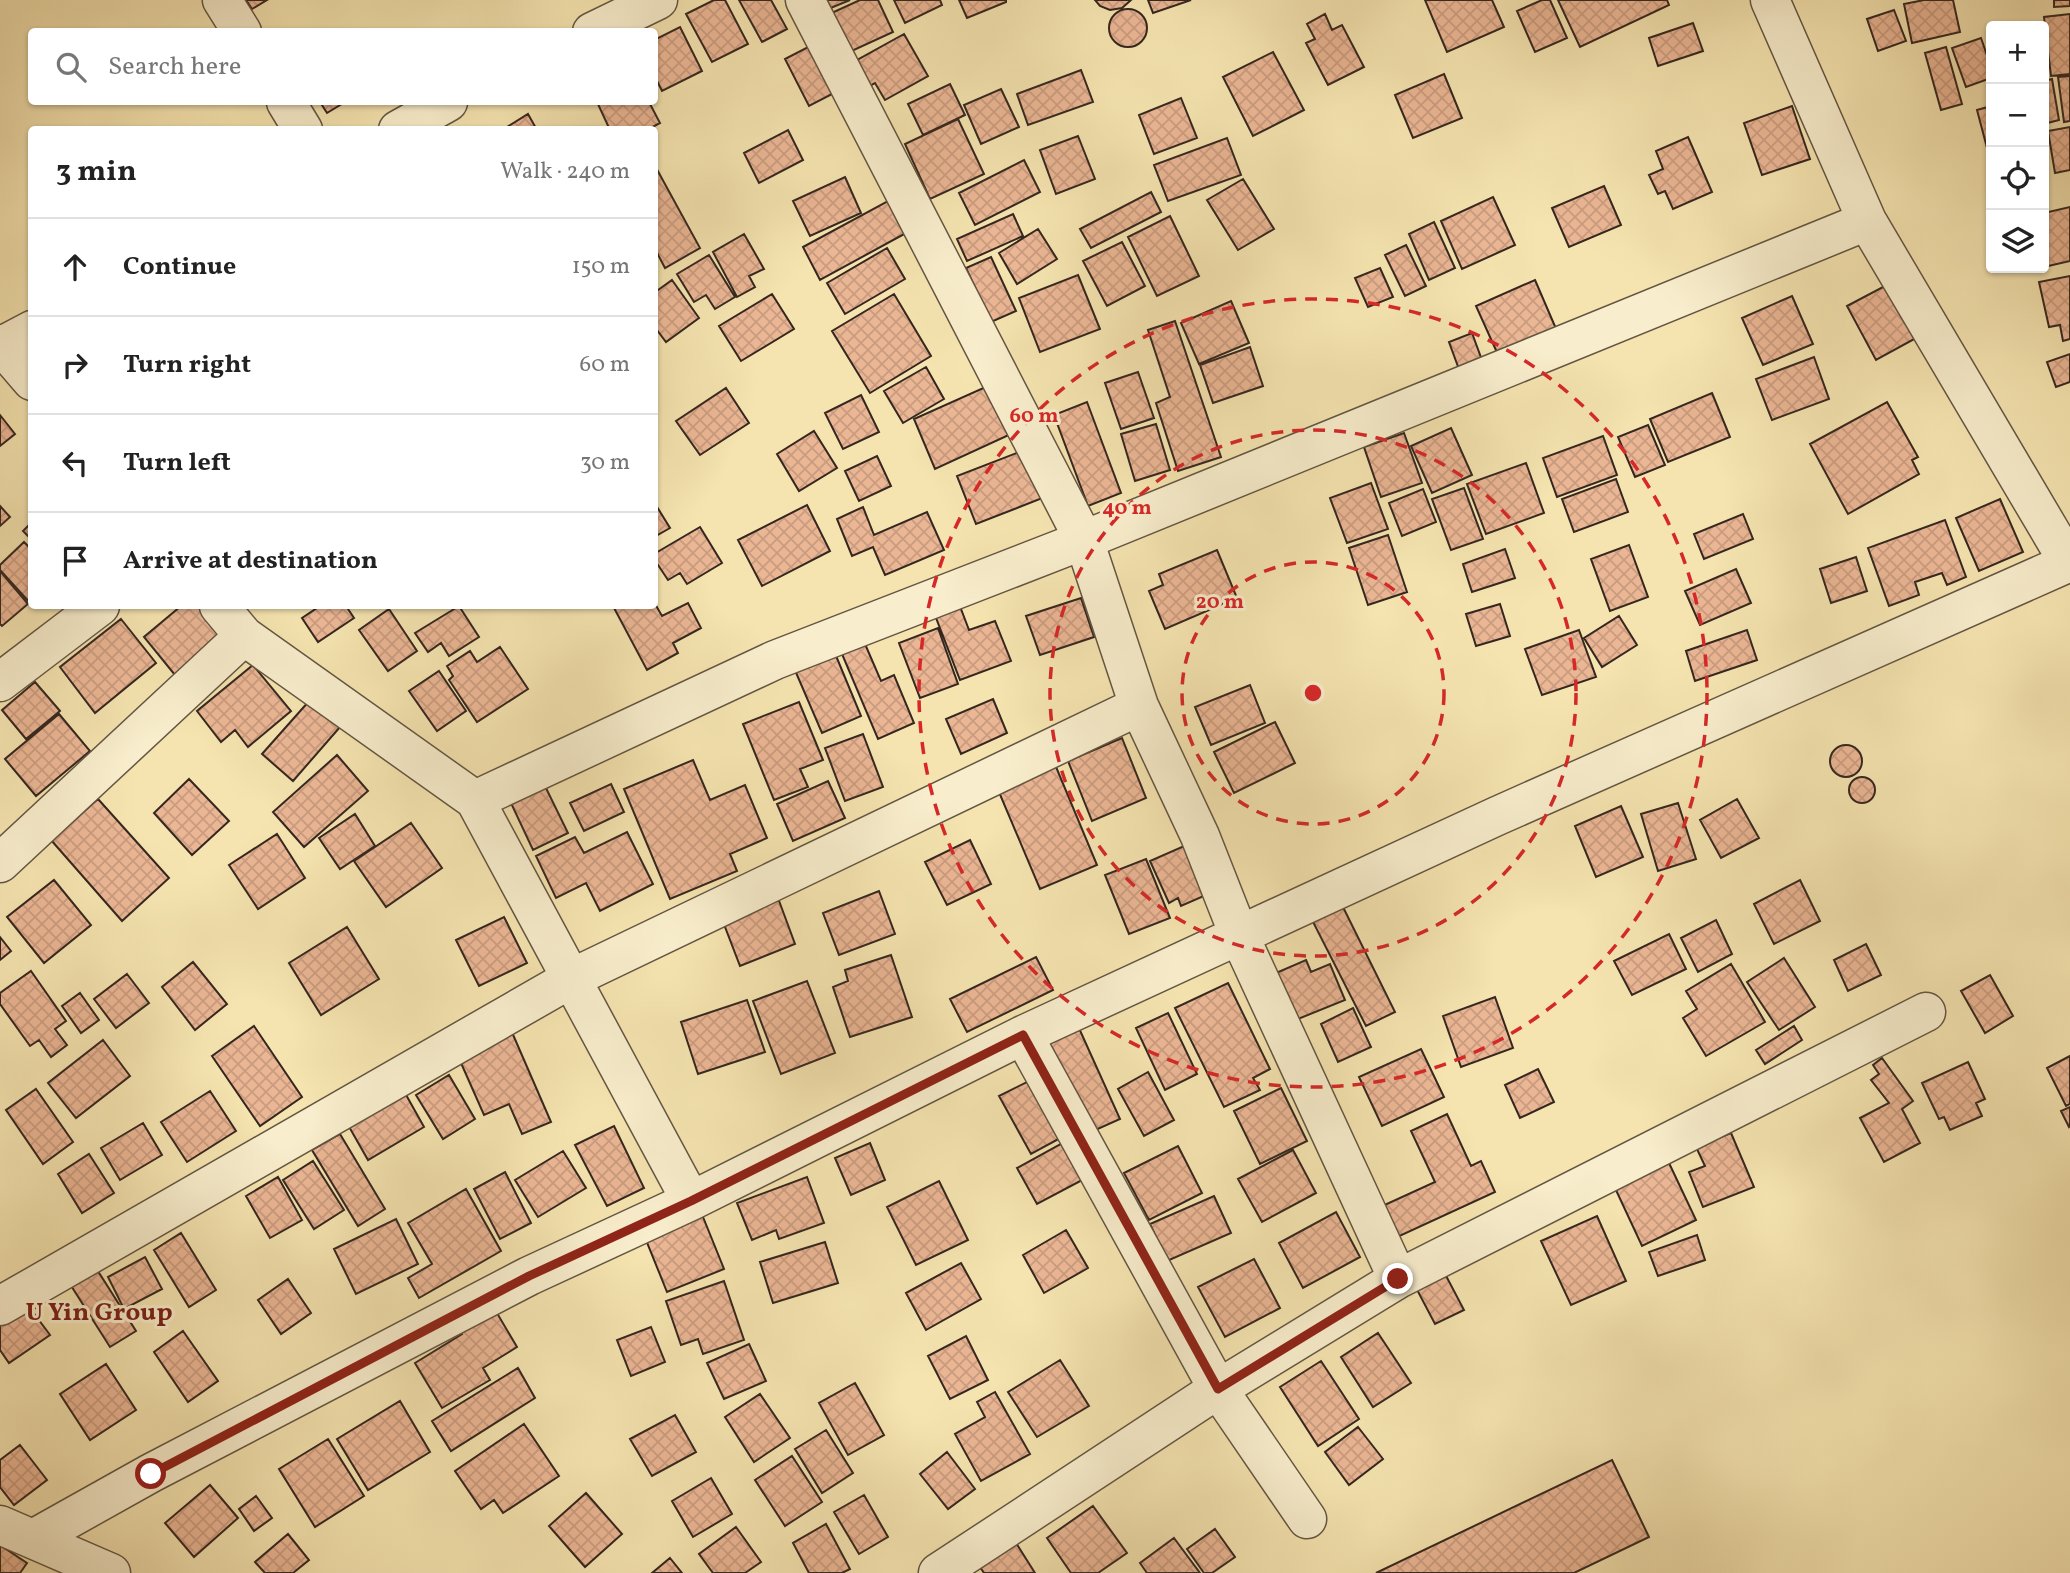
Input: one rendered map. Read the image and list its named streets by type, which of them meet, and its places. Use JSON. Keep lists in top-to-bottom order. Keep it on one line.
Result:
{"districts":["U Yin Group"],"page":{"map_buttons":["+","−"],"search":"Search here","heading":["3 min","Walk · 240 m"],"list":[["Continue","150 m"],["Turn right","60 m"],["Turn left","30 m"],"Arrive at destination"]},"rings":["60 m","40 m","20 m"]}
